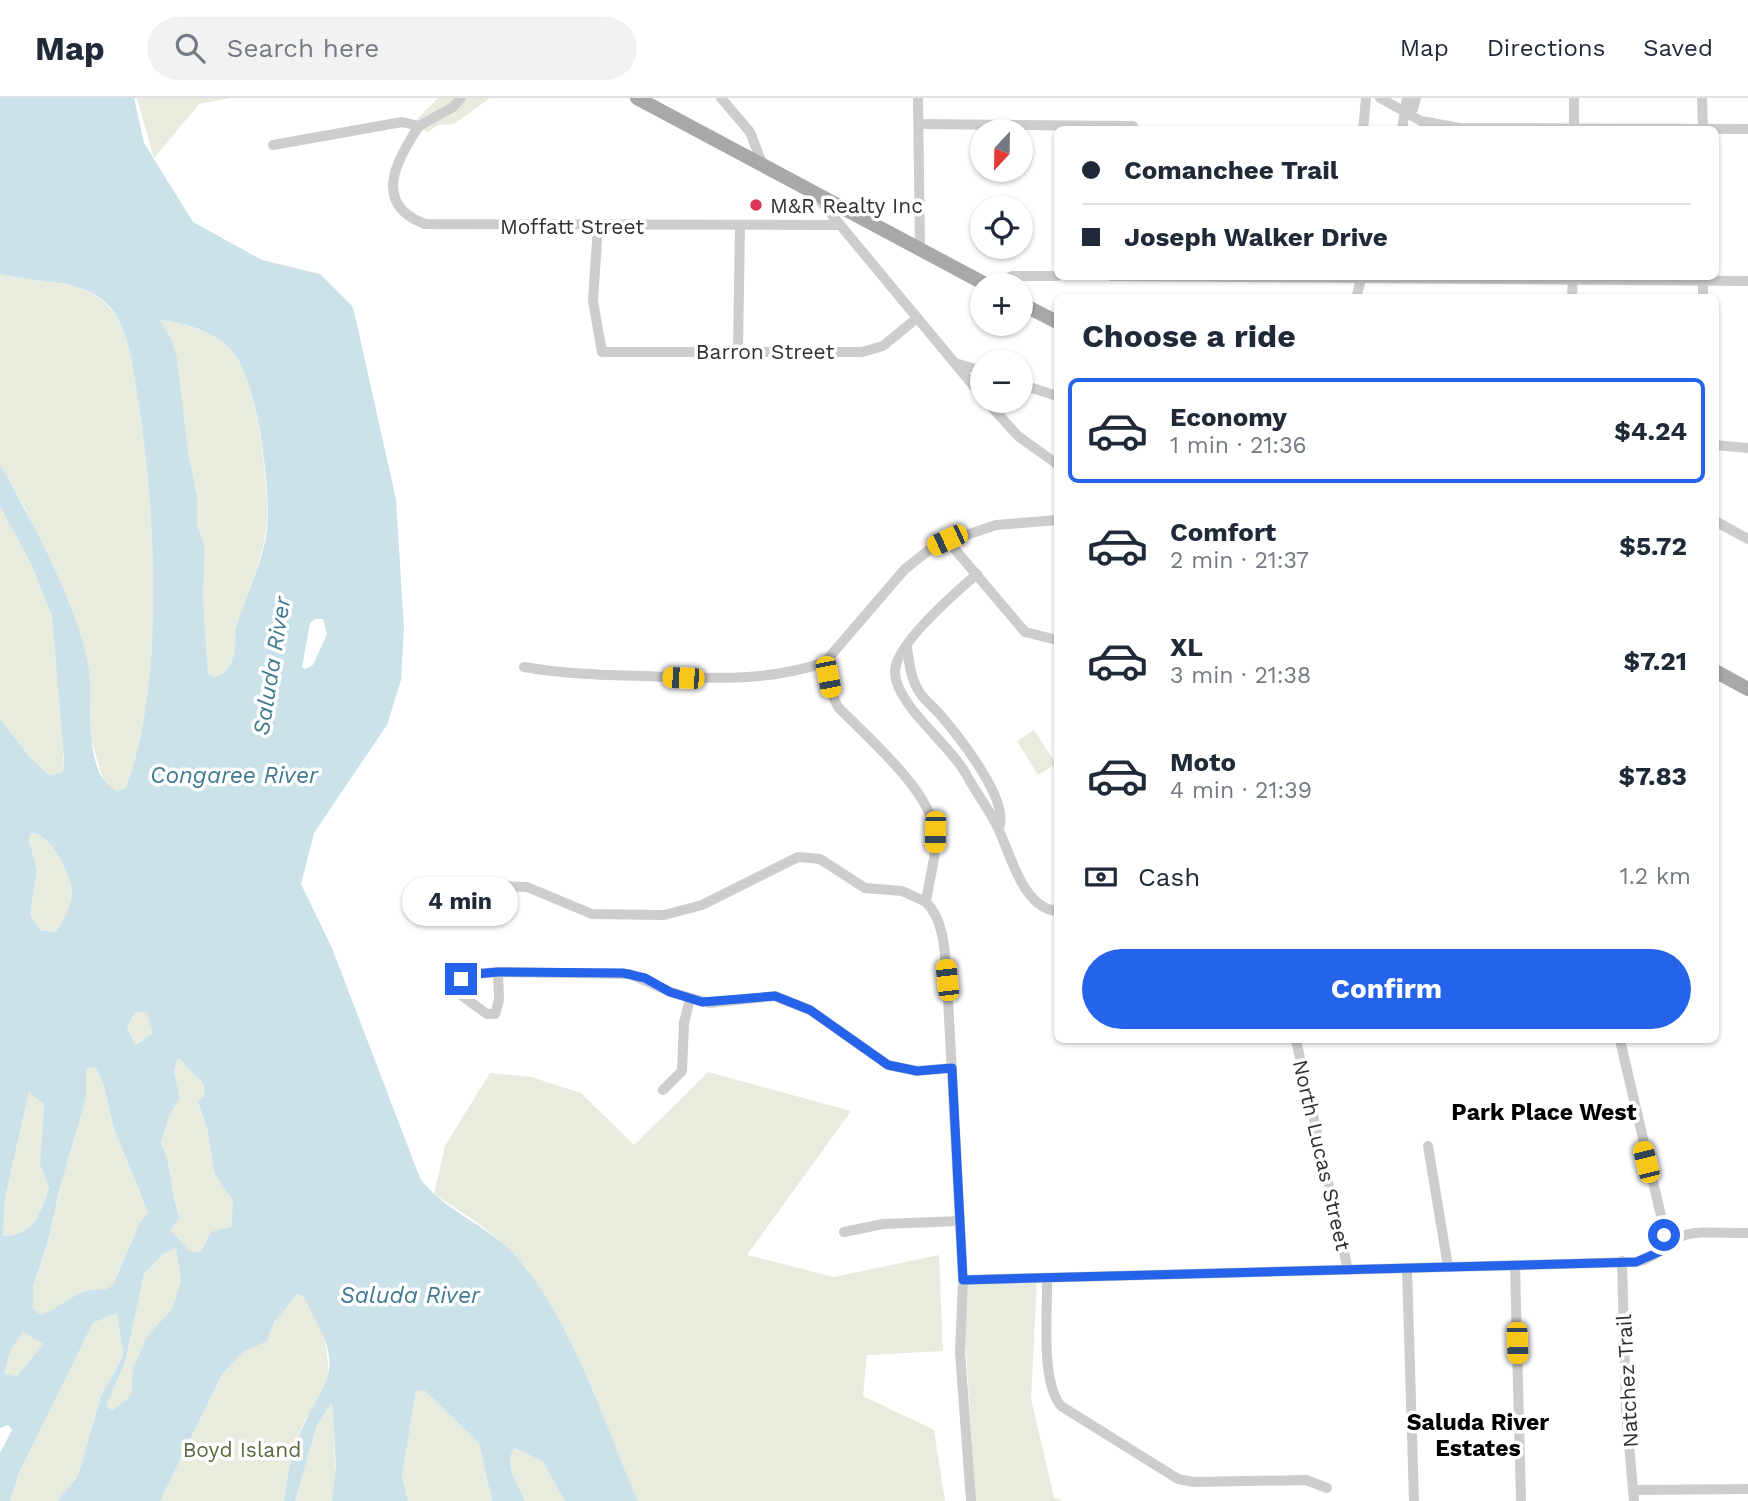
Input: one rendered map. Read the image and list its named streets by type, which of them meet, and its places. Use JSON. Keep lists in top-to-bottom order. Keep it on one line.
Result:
{"streets":{"street":["Moffatt Street","Barron Street","North Lucas Street","Natchez Trail"]},"crossings":[["Moffatt Street","Barron Street"]],"districts":["Park Place West","Saluda River Estates"],"water":["Saluda River","Congaree River"],"parks":["Boyd Island"],"places":["M&R Realty Inc"],"north":"bottom","page":{"header":"Map","search":"Search here","nav":["Map","Directions","Saved"],"map_buttons":["+","−"],"banner":["Comanchee Trail","Joseph Walker Drive"],"heading":"Choose a ride","list":[{"name":"Economy","note":"1 min · 21:36","value":"$4.24"},{"name":"Comfort","note":"2 min · 21:37","value":"$5.72"},{"name":"XL","note":"3 min · 21:38","value":"$7.21"},{"name":"Moto","note":"4 min · 21:39","value":"$7.83"}],"pay":["Cash","1.2 km"],"bubble":"4 min","buttons":"Confirm"}}
